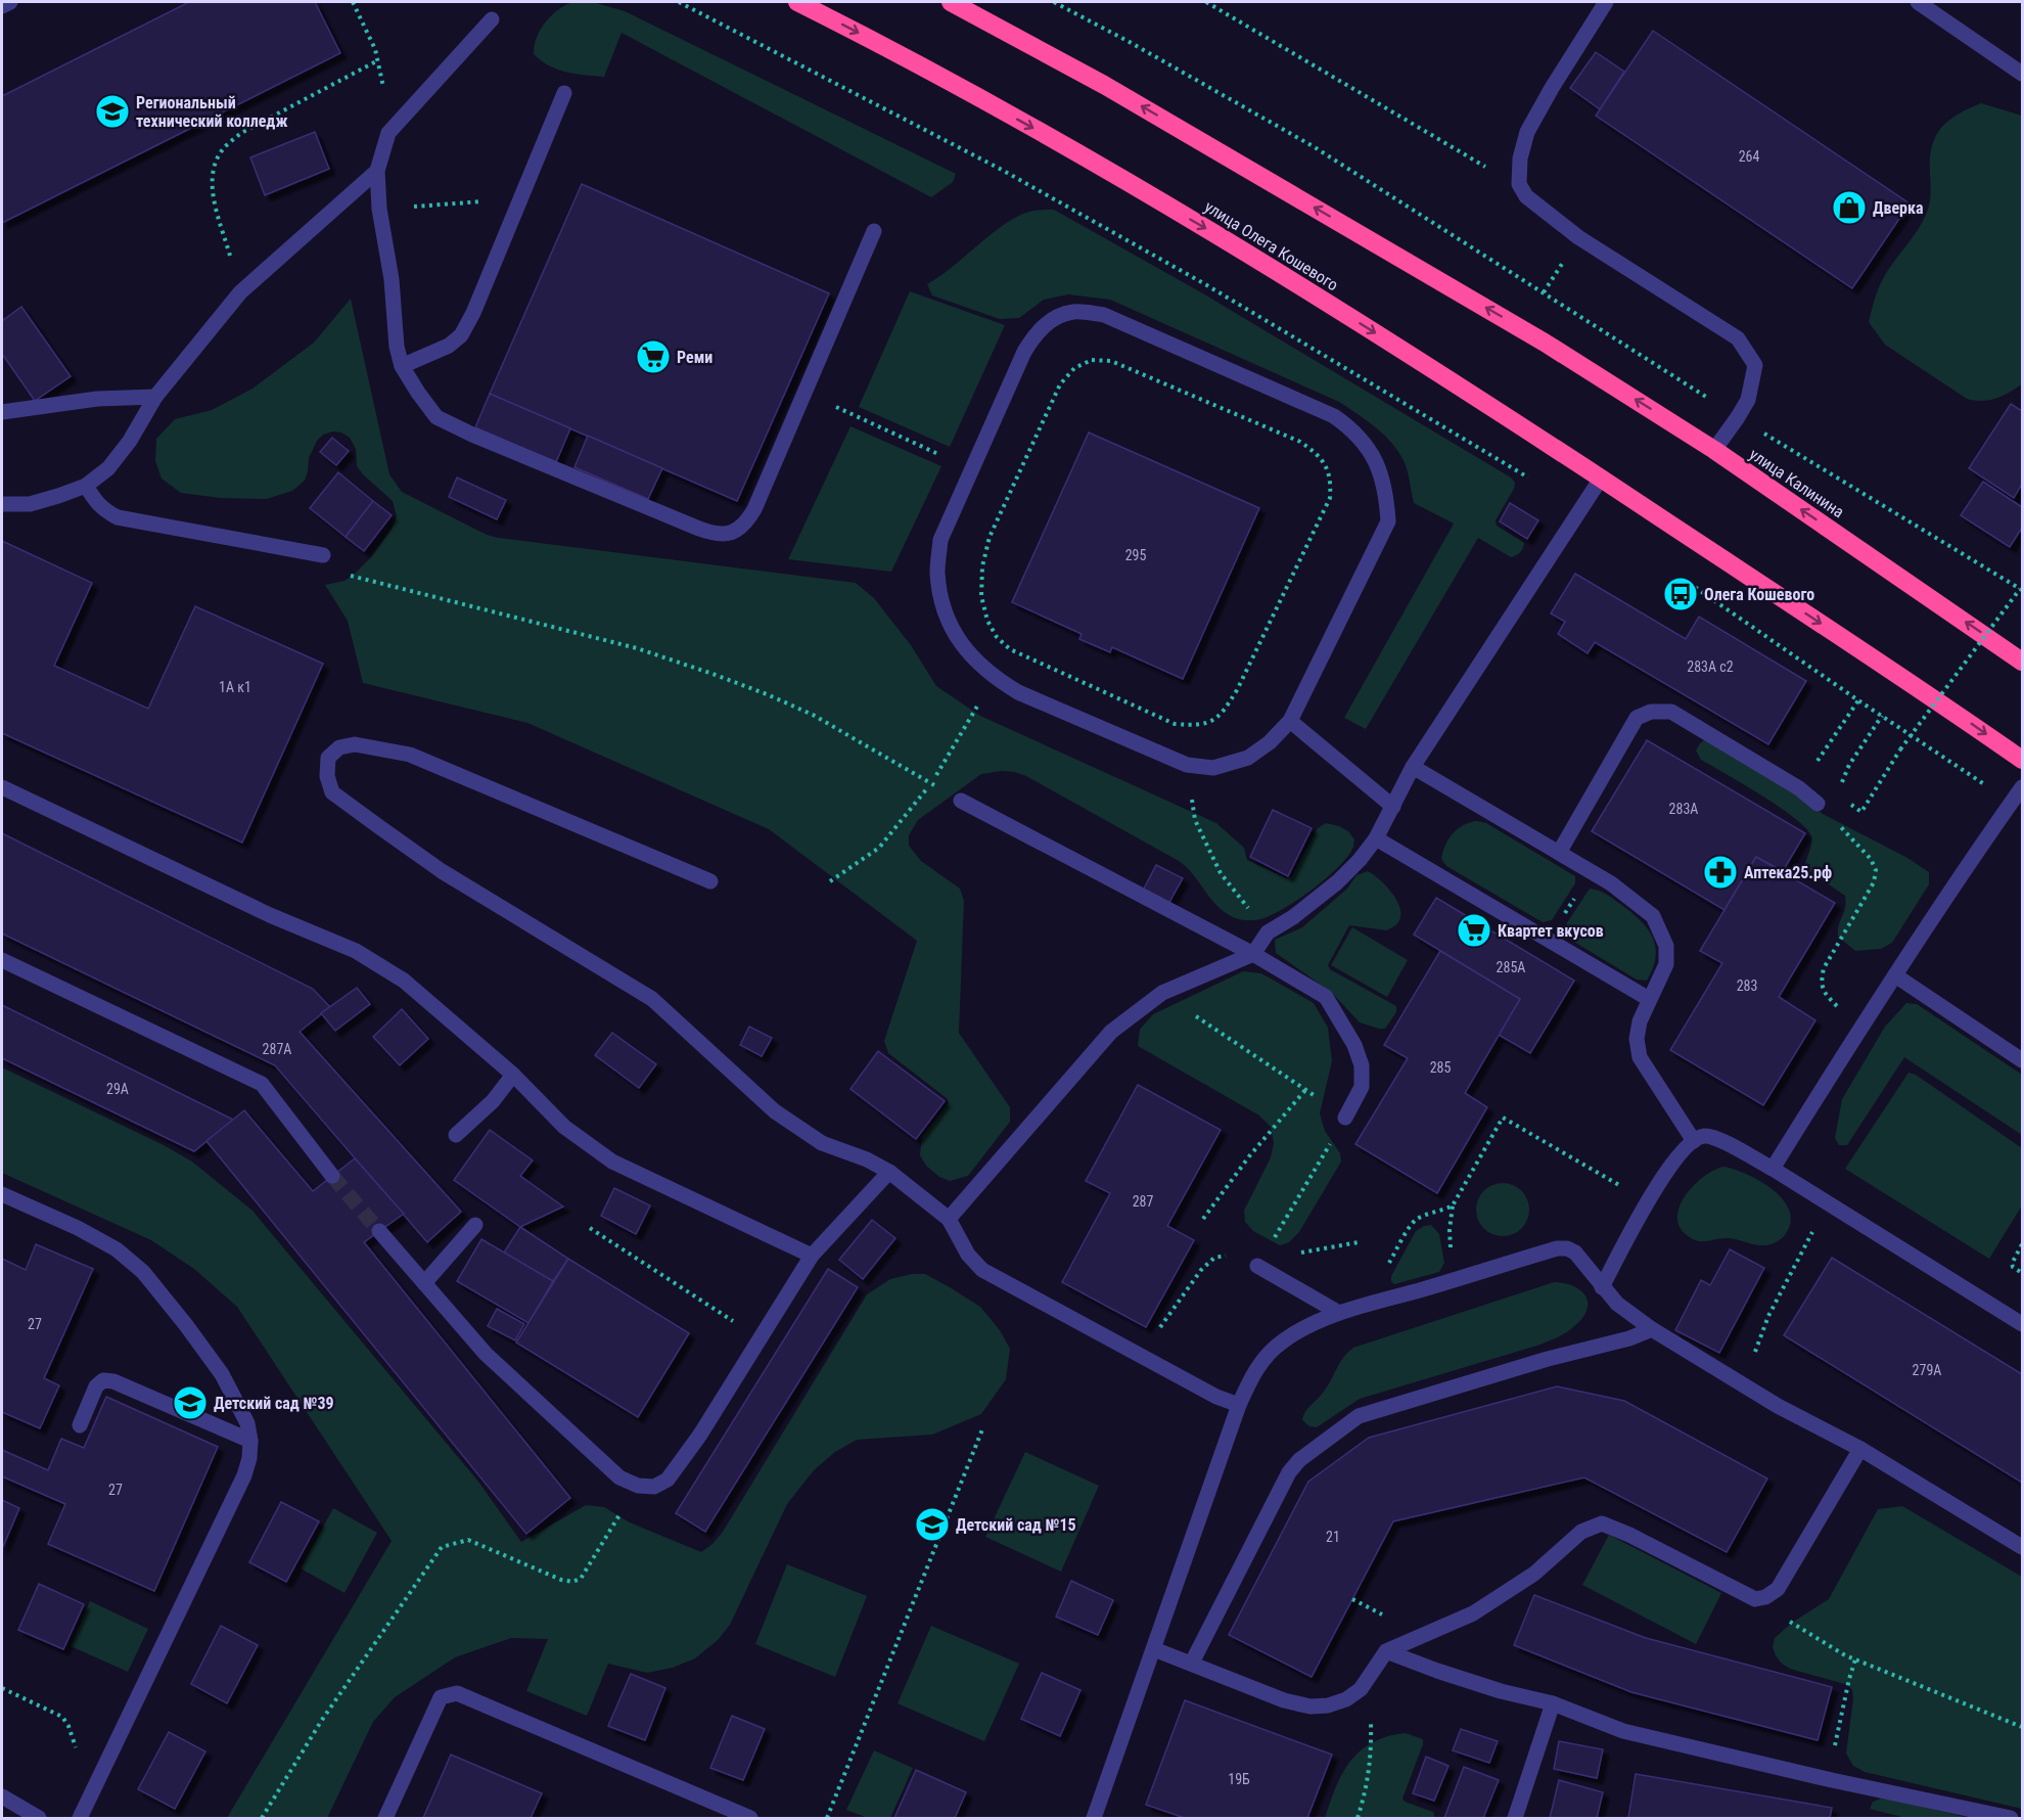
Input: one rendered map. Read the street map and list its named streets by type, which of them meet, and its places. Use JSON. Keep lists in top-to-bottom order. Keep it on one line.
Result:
{"streets":{"highway":["улица Олега Кошевого","улица Калинина"]},"one_way":["улица Олега Кошевого","улица Калинина"],"places":{"school or university":["Региональный технический колледж","Детский сад №39","Детский сад №15"],"shop":["Дверка"],"supermarket":["Реми","Квартет вкусов"],"bus stop":["Олега Кошевого"],"pharmacy":["Аптека25.рф"]},"house_numbers":["264","295","283А с2","1А к1","283А","285А","283","287А","285","29А","287","27","279А","27","21","19Б"]}
